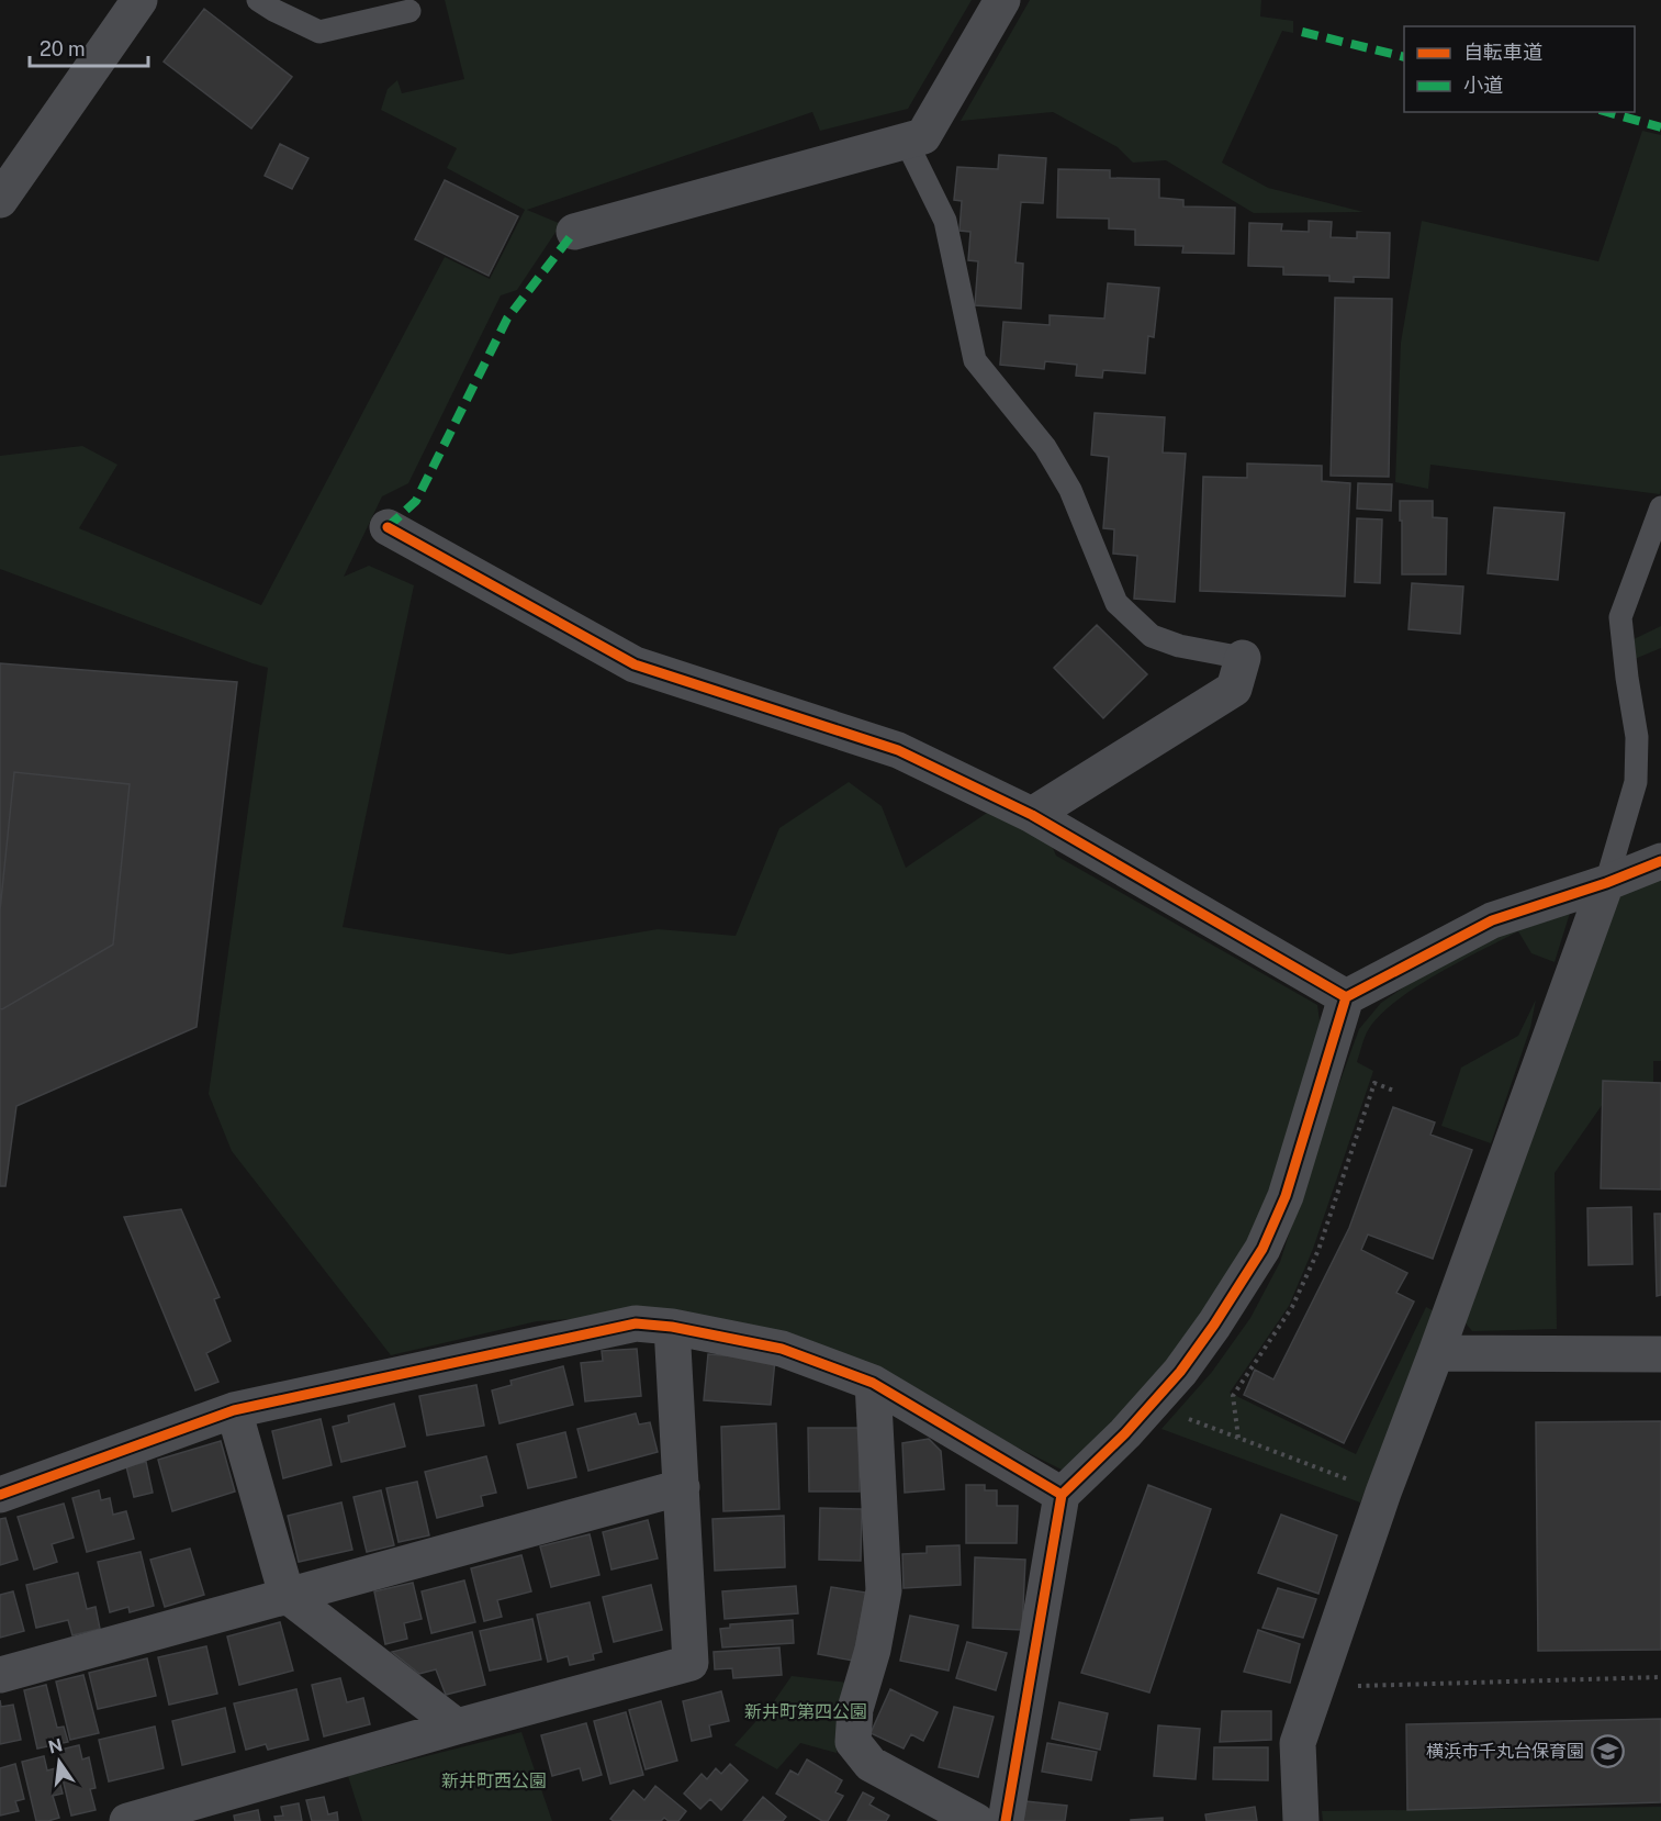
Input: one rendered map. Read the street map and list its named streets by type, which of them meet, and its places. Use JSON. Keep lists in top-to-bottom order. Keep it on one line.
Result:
{"parks":["新井町第四公園","新井町西公園"],"places":{"school or university":["横浜市千丸台保育園"]},"legend":["自転車道","小道"],"scale_bar":"20 m","north":"top"}
